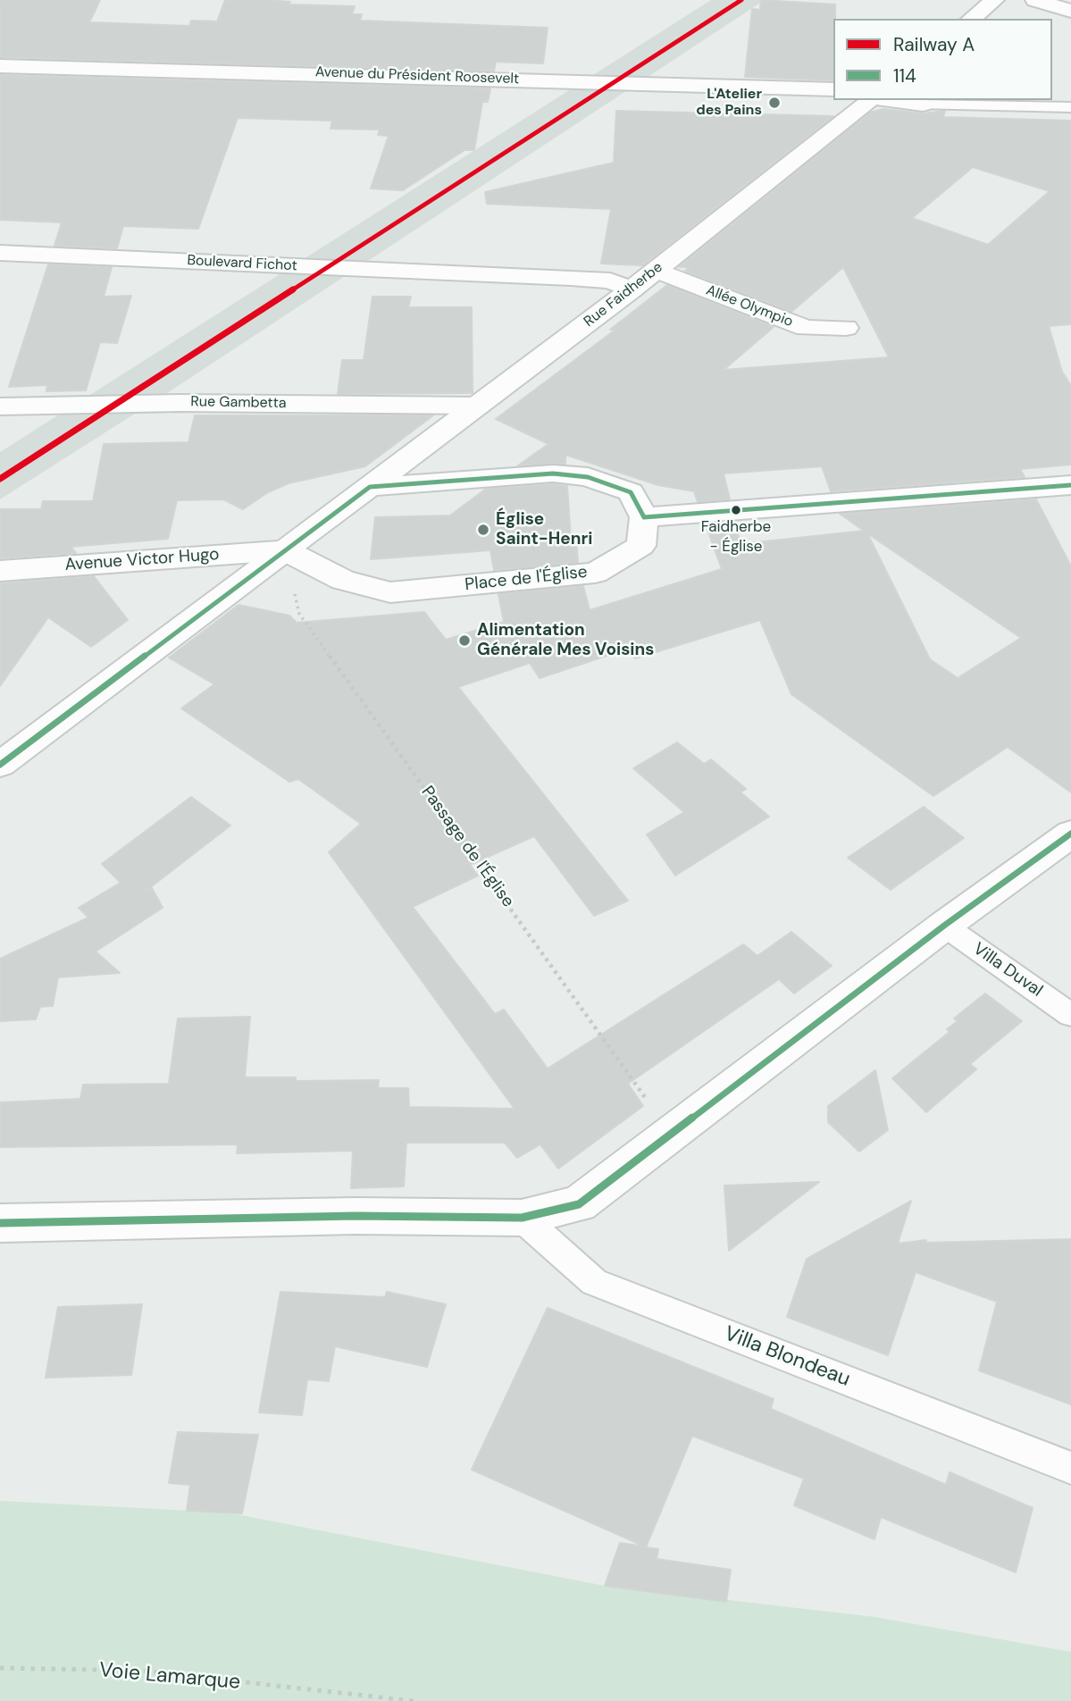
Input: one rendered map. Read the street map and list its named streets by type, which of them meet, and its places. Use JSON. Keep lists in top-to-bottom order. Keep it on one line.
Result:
{"streets":{"street":["Avenue du Président Roosevelt","Boulevard Fichot","Rue Faidherbe","Allée Olympio","Rue Gambetta","Avenue Victor Hugo","Place de l'Église"],"lane":["Villa Duval","Villa Blondeau"],"path":["Passage de l'Église","Voie Lamarque"]},"crossings":[["Boulevard Fichot","Rue Faidherbe"],["Rue Faidherbe","Allée Olympio"],["Rue Faidherbe","Rue Gambetta"],["Avenue Victor Hugo","Place de l'Église"],["Avenue Victor Hugo","Passage de l'Église"],["Place de l'Église","Passage de l'Église"]],"places":["L'Atelier des Pains","Faidherbe - Église","Église Saint-Henri","Alimentation Générale Mes Voisins"],"lines":["rail line A","transit line 114"],"legend":["Railway A","114"]}
